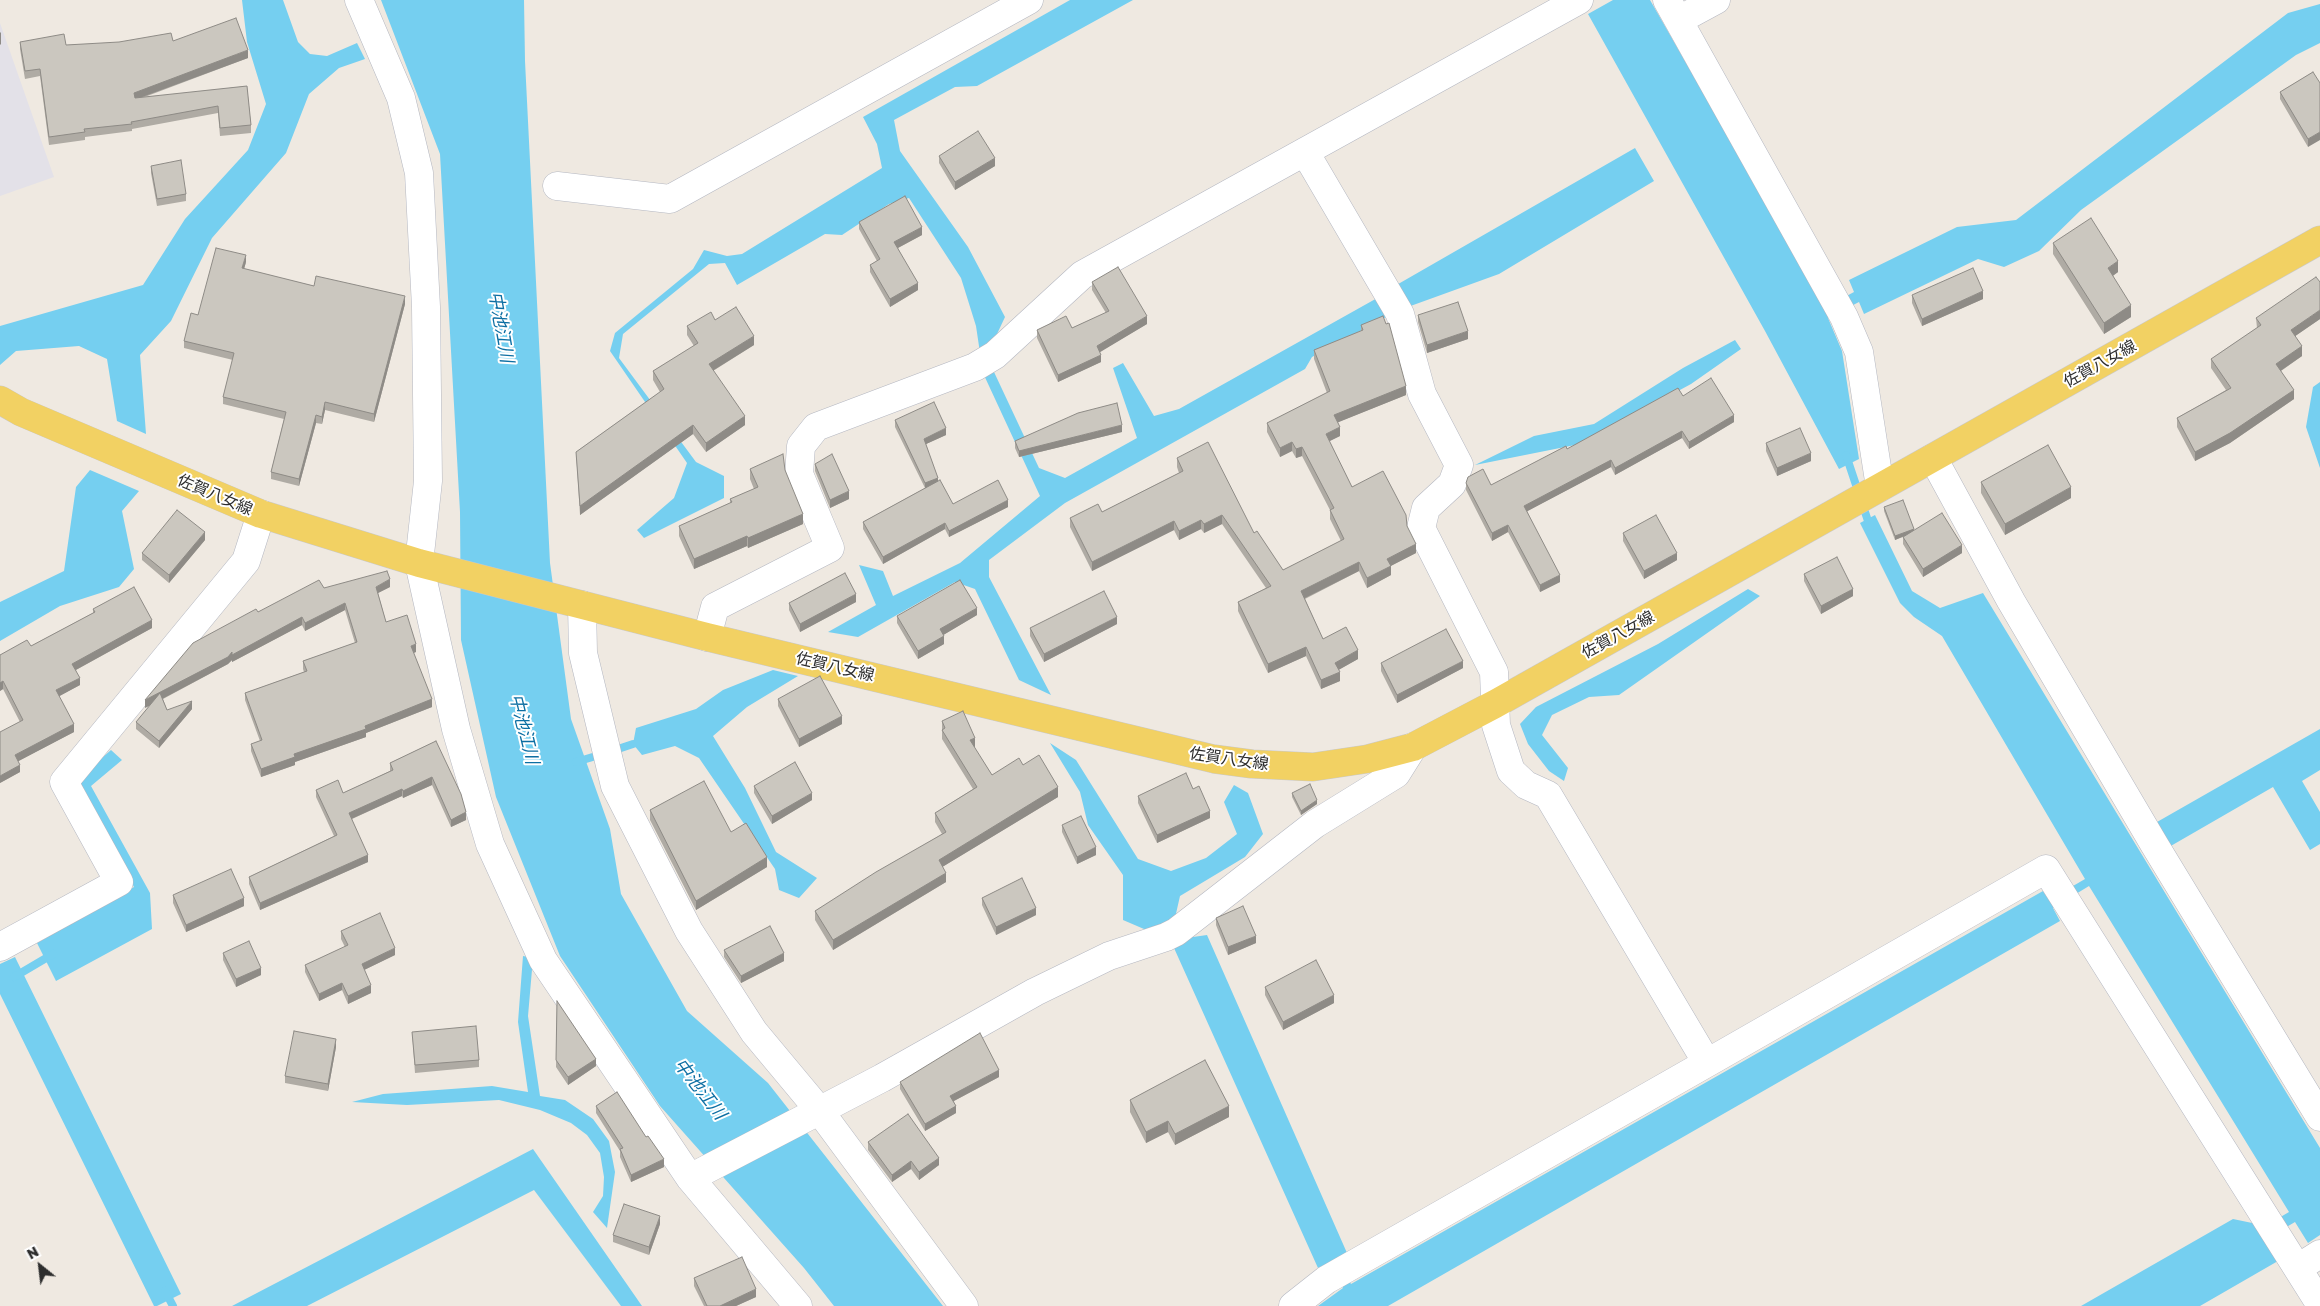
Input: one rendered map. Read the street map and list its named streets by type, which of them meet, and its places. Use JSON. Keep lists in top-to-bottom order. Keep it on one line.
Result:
{"streets":{"main road":["佐賀八女線"]},"water":["中池江川"],"north":"top left"}
